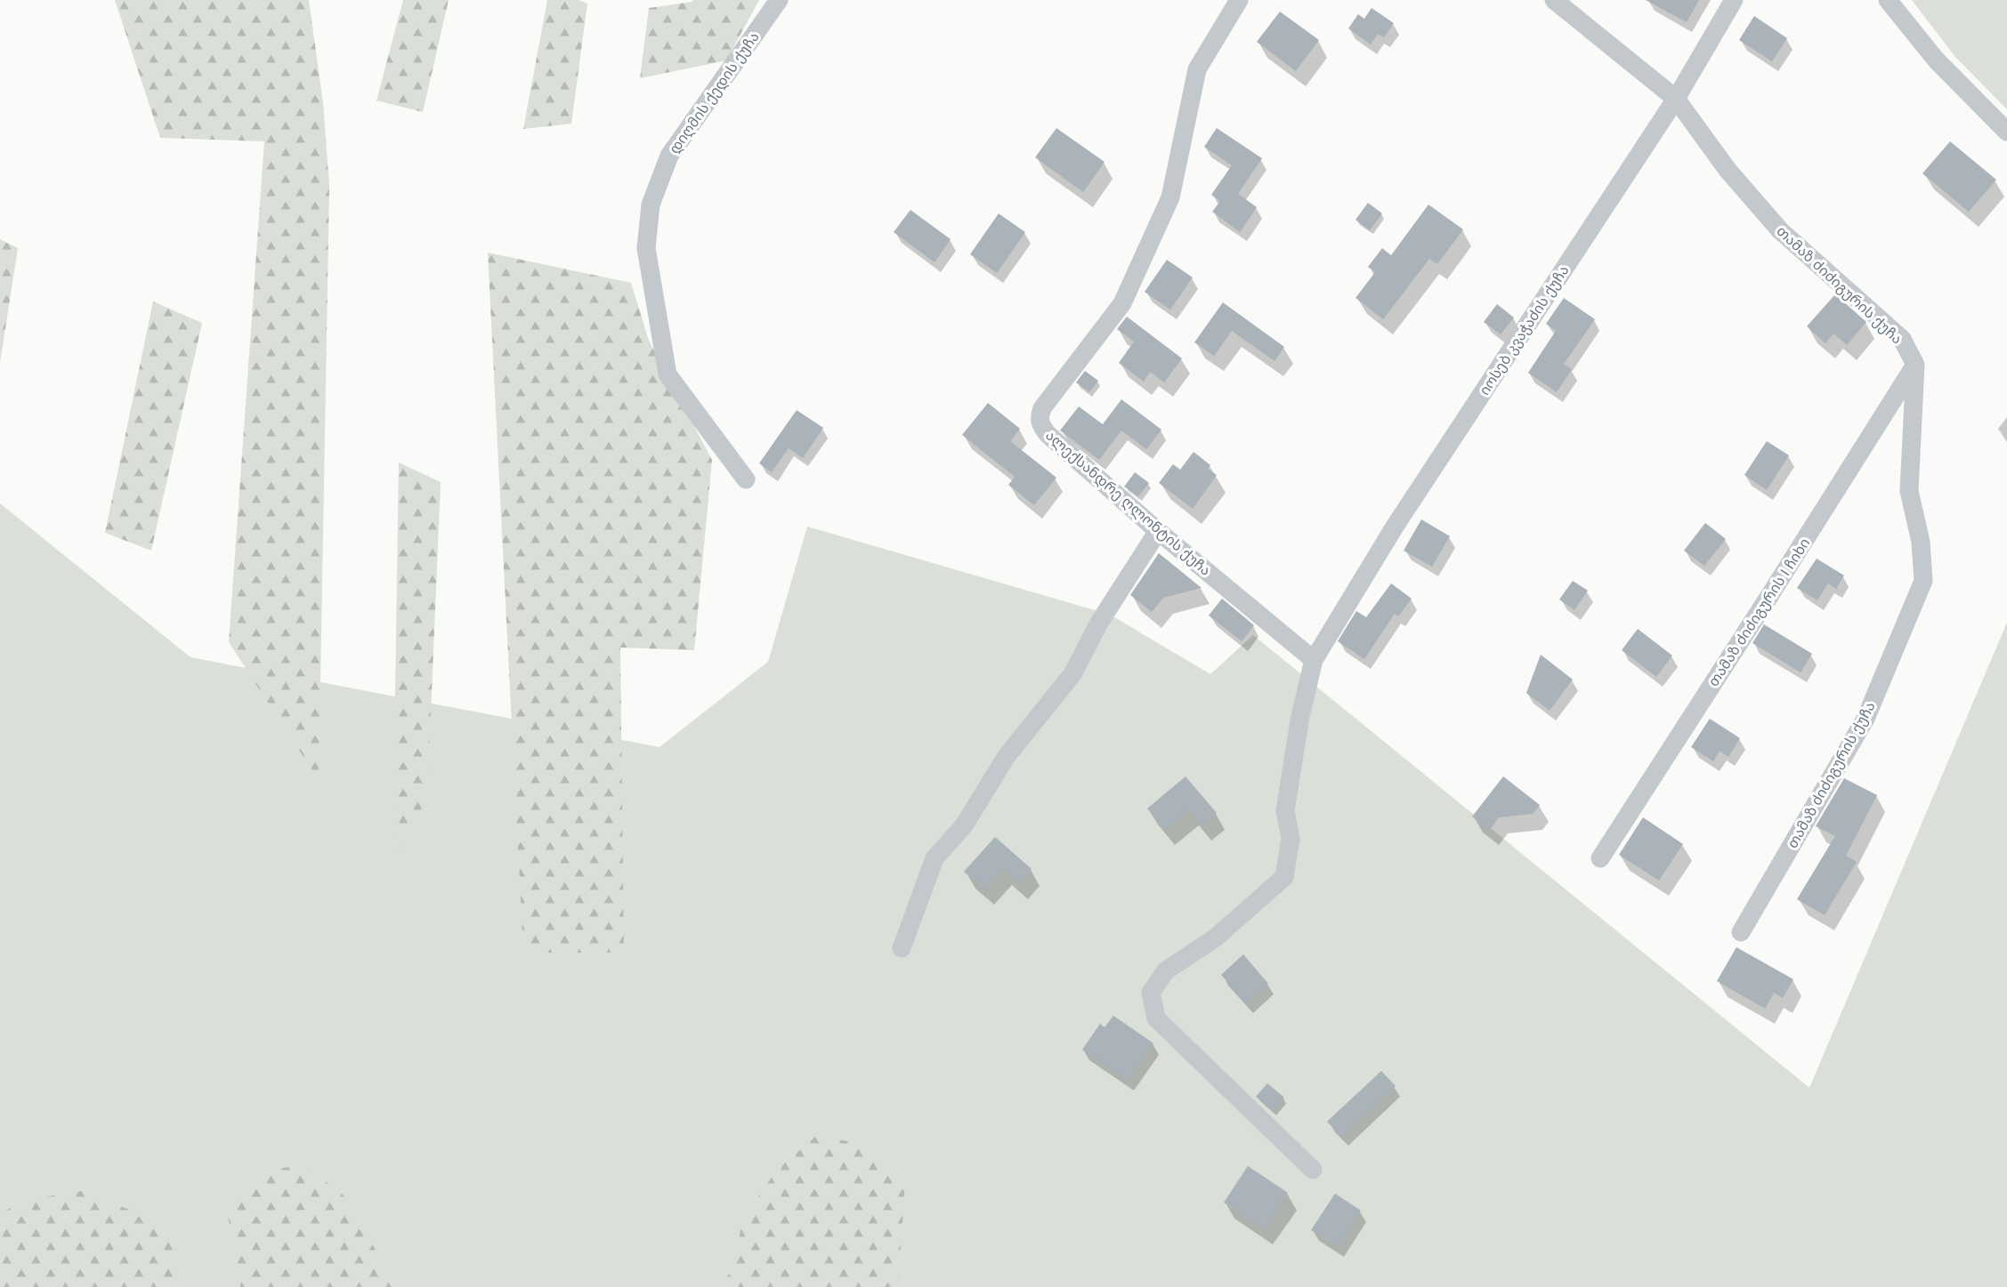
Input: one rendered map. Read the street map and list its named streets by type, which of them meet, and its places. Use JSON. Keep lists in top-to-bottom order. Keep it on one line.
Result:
{"streets":{"street":["დიღმის ქედის ქუჩა","თამაზ ძიძიგურის ქუჩა","იოსებ კვაჭაძის ქუჩა","ალექსანდრე ღლონტის ქუჩა","თამაზ ძიძიგურის I ჩიხი"]},"crossings":[["თამაზ ძიძიგურის ქუჩა","იოსებ კვაჭაძის ქუჩა"],["თამაზ ძიძიგურის ქუჩა","თამაზ ძიძიგურის I ჩიხი"],["იოსებ კვაჭაძის ქუჩა","ალექსანდრე ღლონტის ქუჩა"]]}
